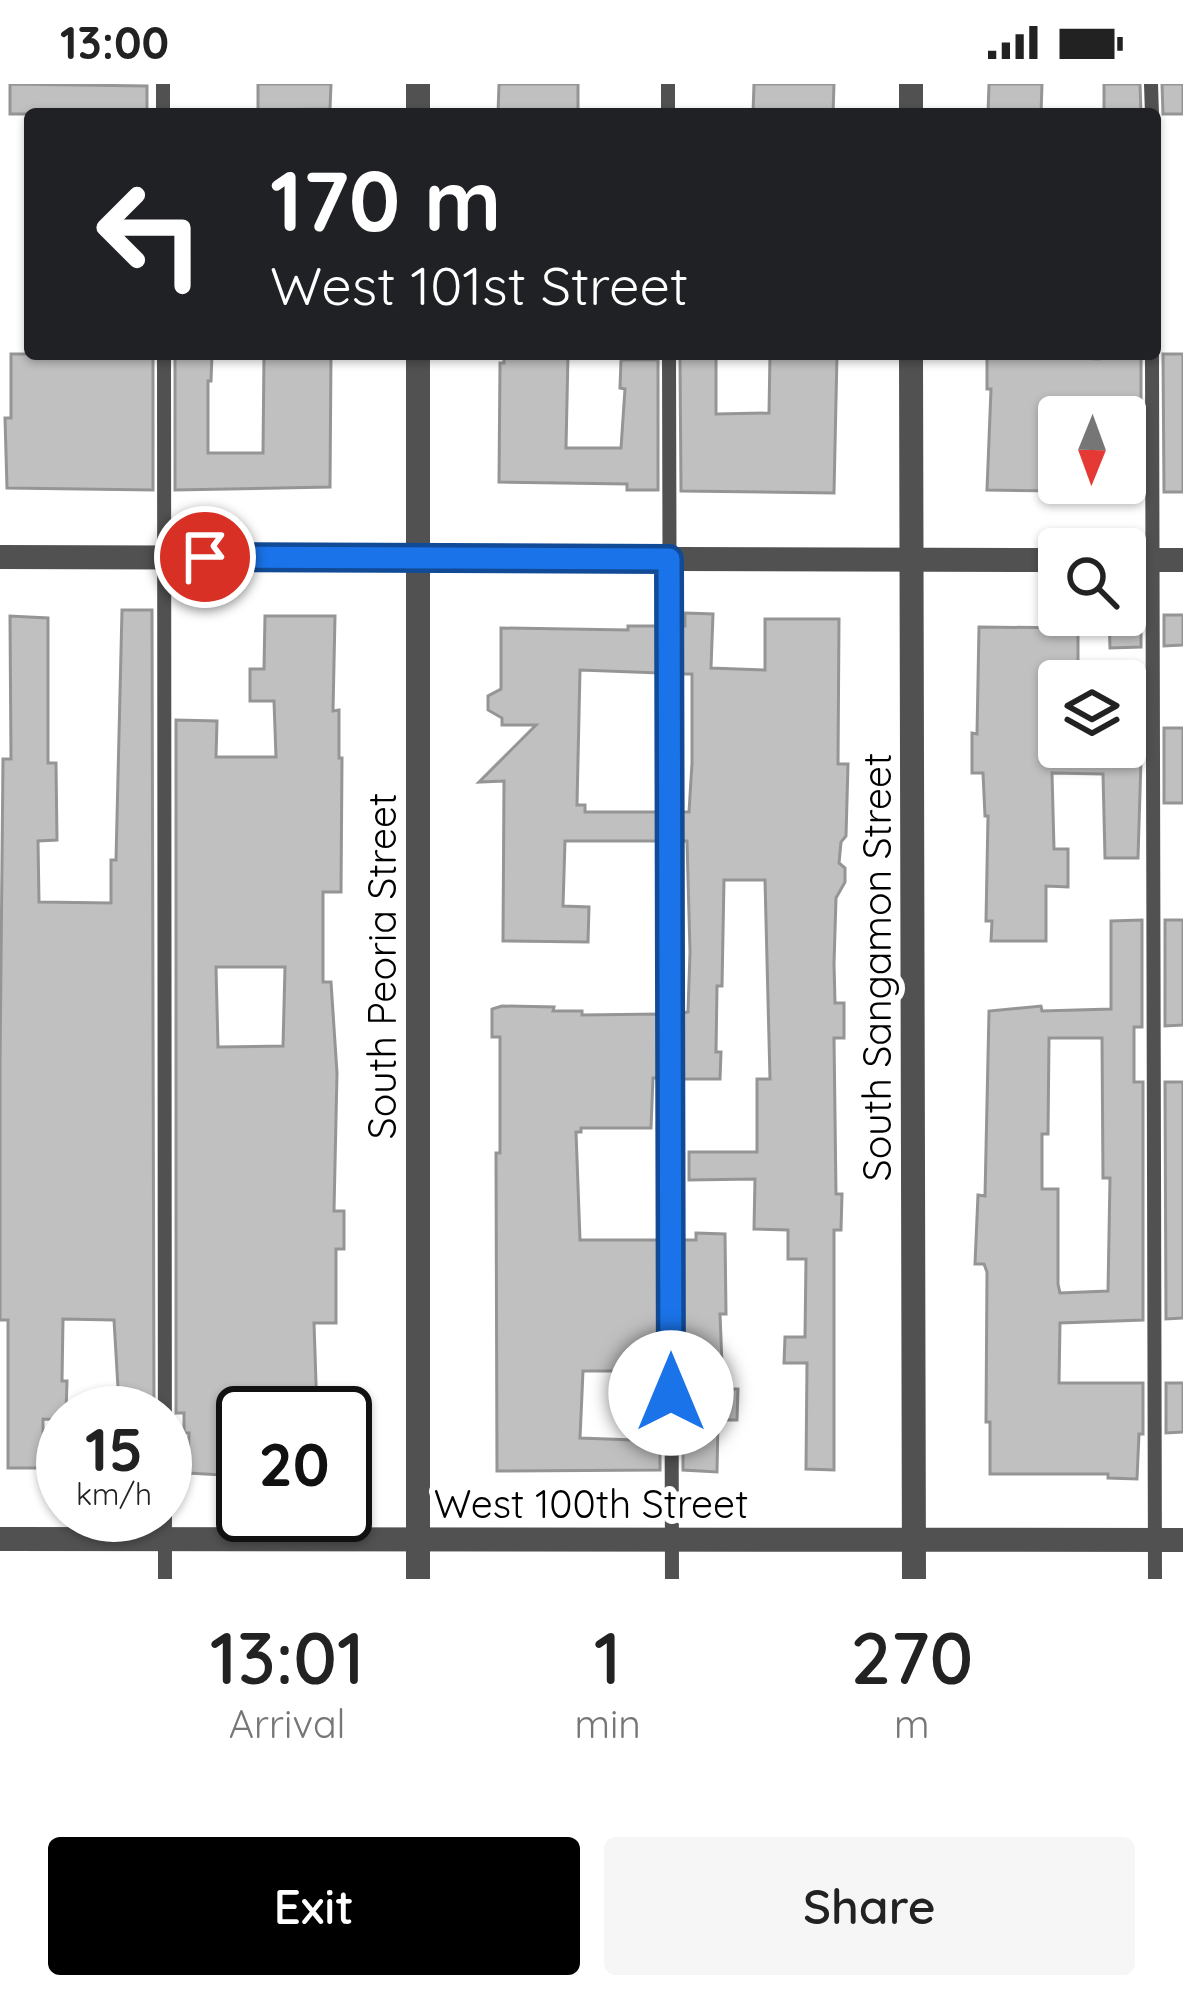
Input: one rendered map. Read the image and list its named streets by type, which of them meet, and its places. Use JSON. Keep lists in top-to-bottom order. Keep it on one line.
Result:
{"streets":{"street":["South Peoria Street","South Sangamon Street","West 100th Street"]},"crossings":[["South Peoria Street","West 100th Street"],["South Sangamon Street","West 100th Street"]],"north":"bottom","page":{"status":"13:00","turn":["170 m","West 101st Street"],"speed":"15 km/h","limit":"20","eta":["13:01","Arrival","1","min","270","m"],"buttons":["Exit","Share"]}}
